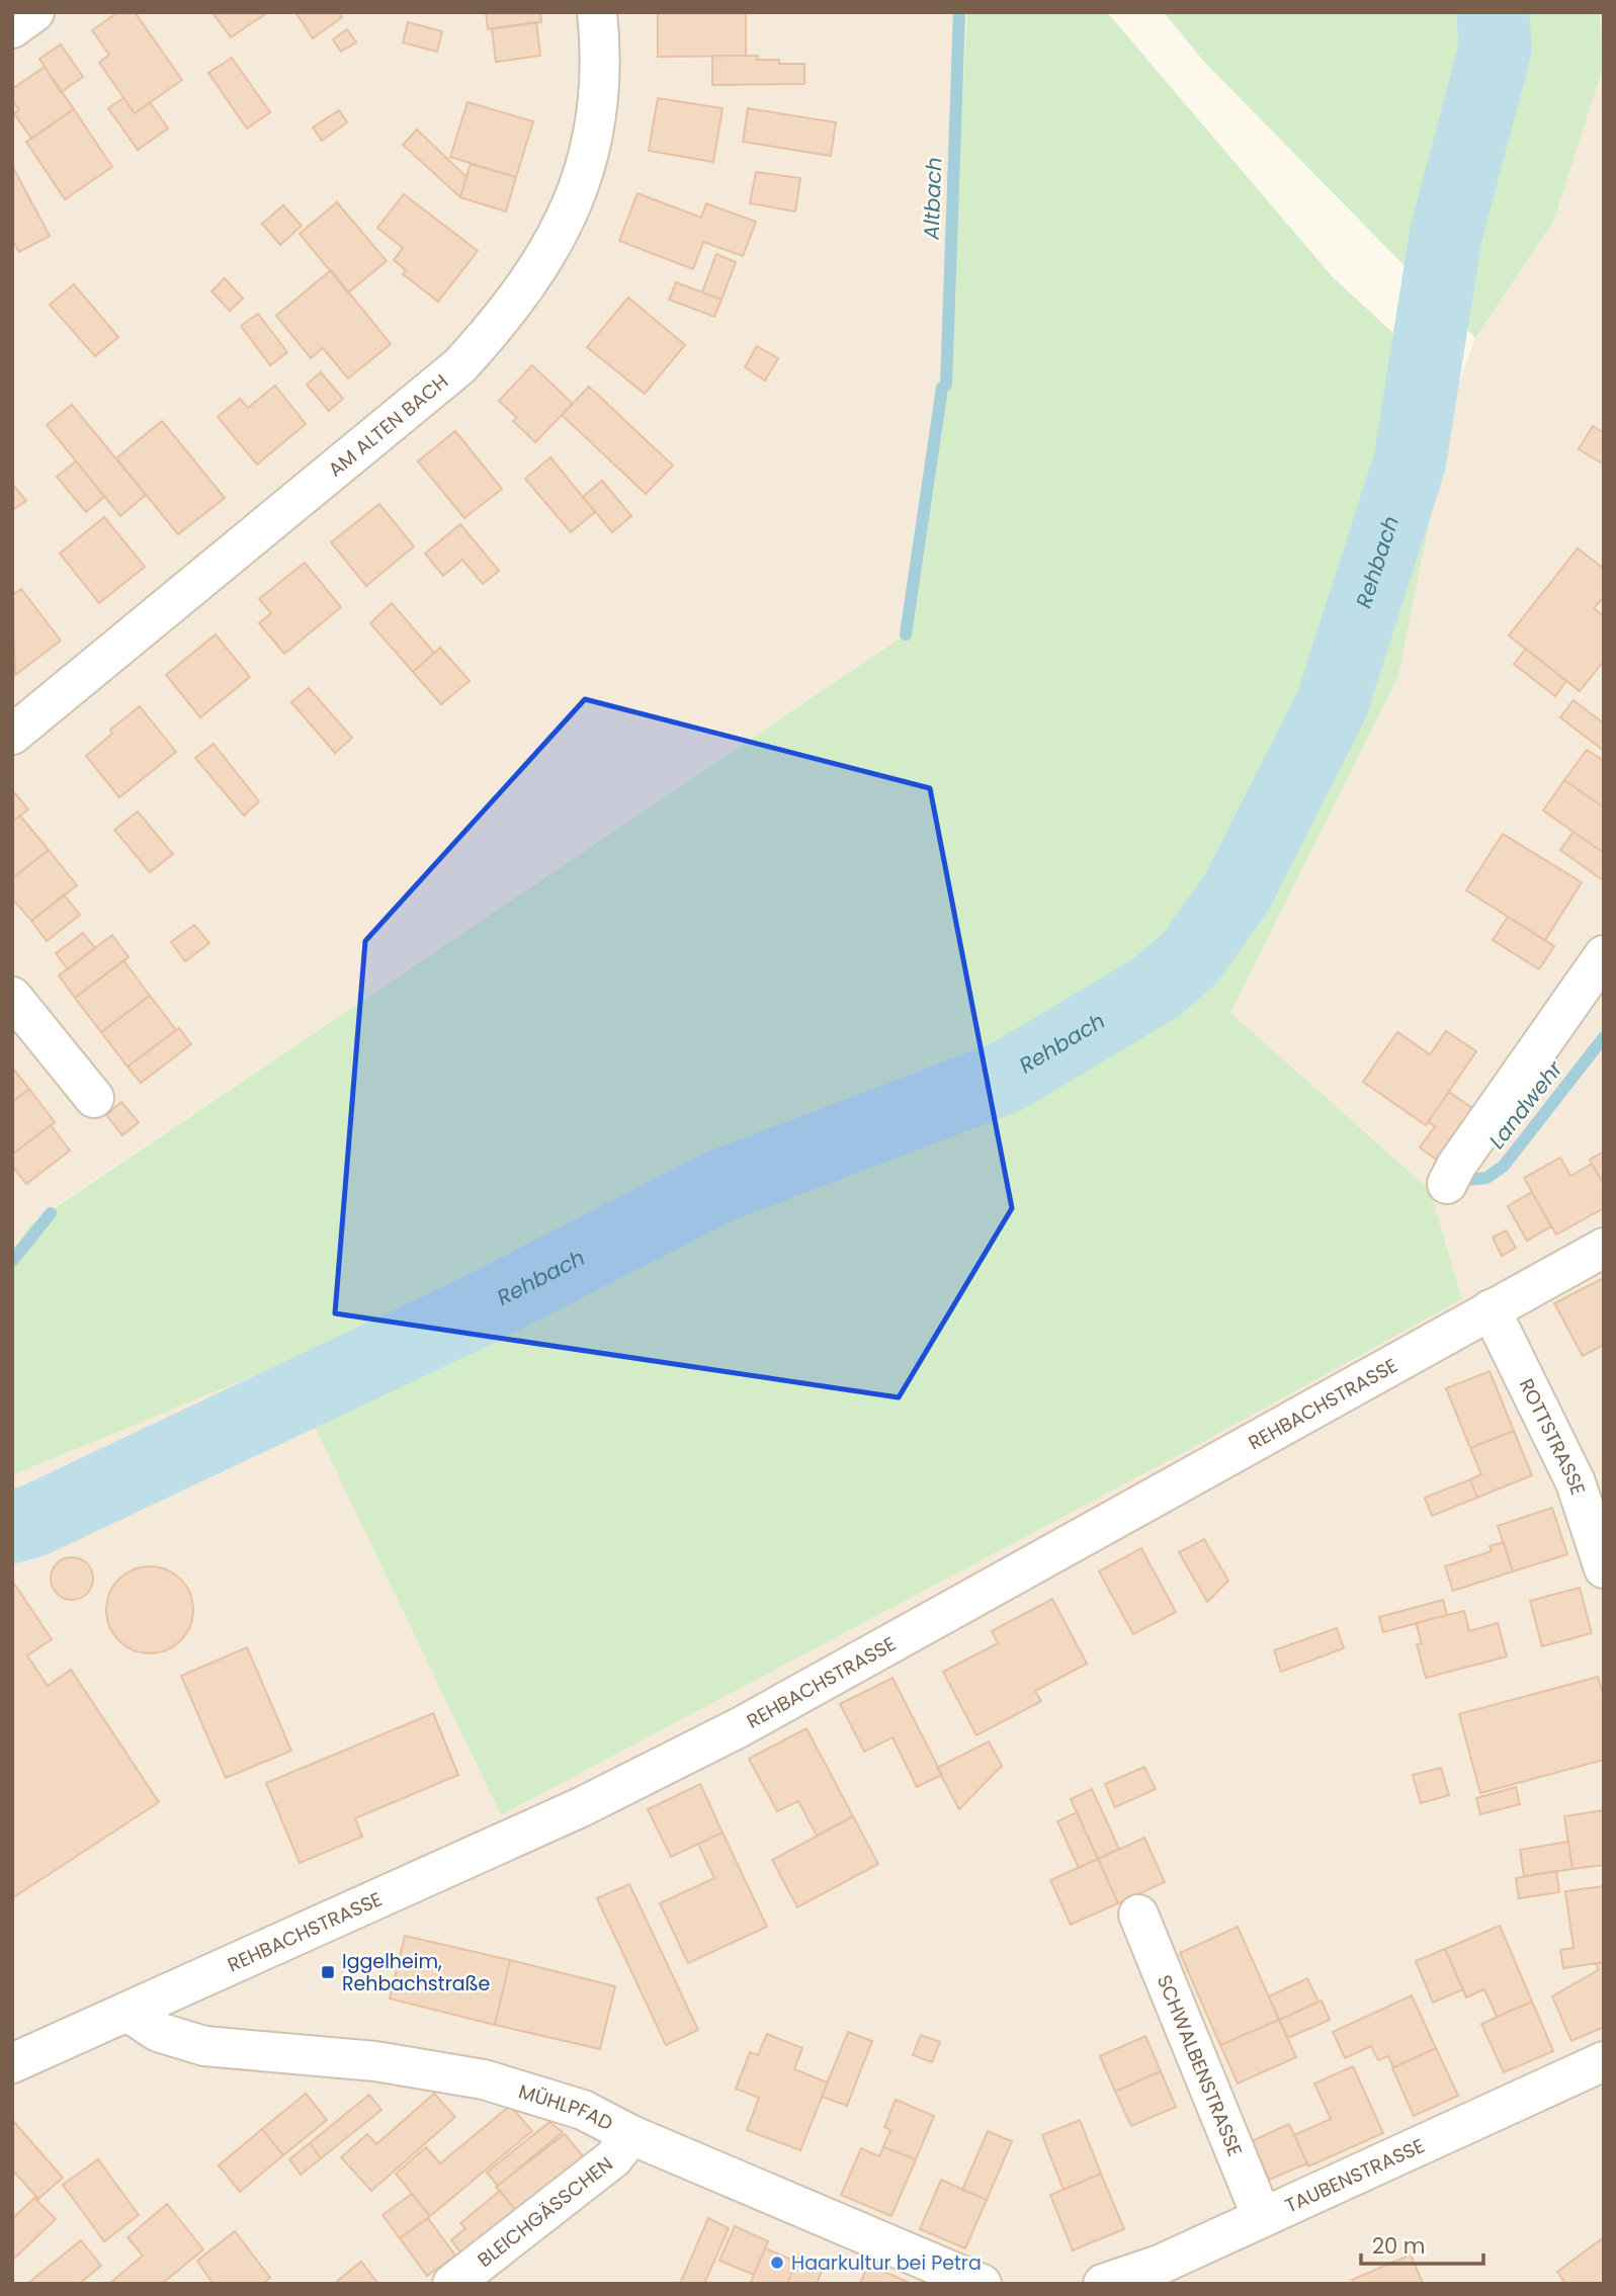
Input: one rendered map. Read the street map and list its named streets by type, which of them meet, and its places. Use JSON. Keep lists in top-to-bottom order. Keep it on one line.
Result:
{"streets":{"street":["AM ALTEN BACH","REHBACHSTRASSE","ROTTSTRASSE","SCHWALBENSTRASSE","MÜHLPFAD","TAUBENSTRASSE","BLEICHGÄSSCHEN"]},"crossings":[["REHBACHSTRASSE","ROTTSTRASSE"],["REHBACHSTRASSE","MÜHLPFAD"],["SCHWALBENSTRASSE","TAUBENSTRASSE"],["MÜHLPFAD","BLEICHGÄSSCHEN"]],"water":["Altbach","Rehbach","Landwehr"],"places":{"transit":["Iggelheim, Rehbachstraße"],"other":["Haarkultur bei Petra"]},"scale_bar":"20 m"}
